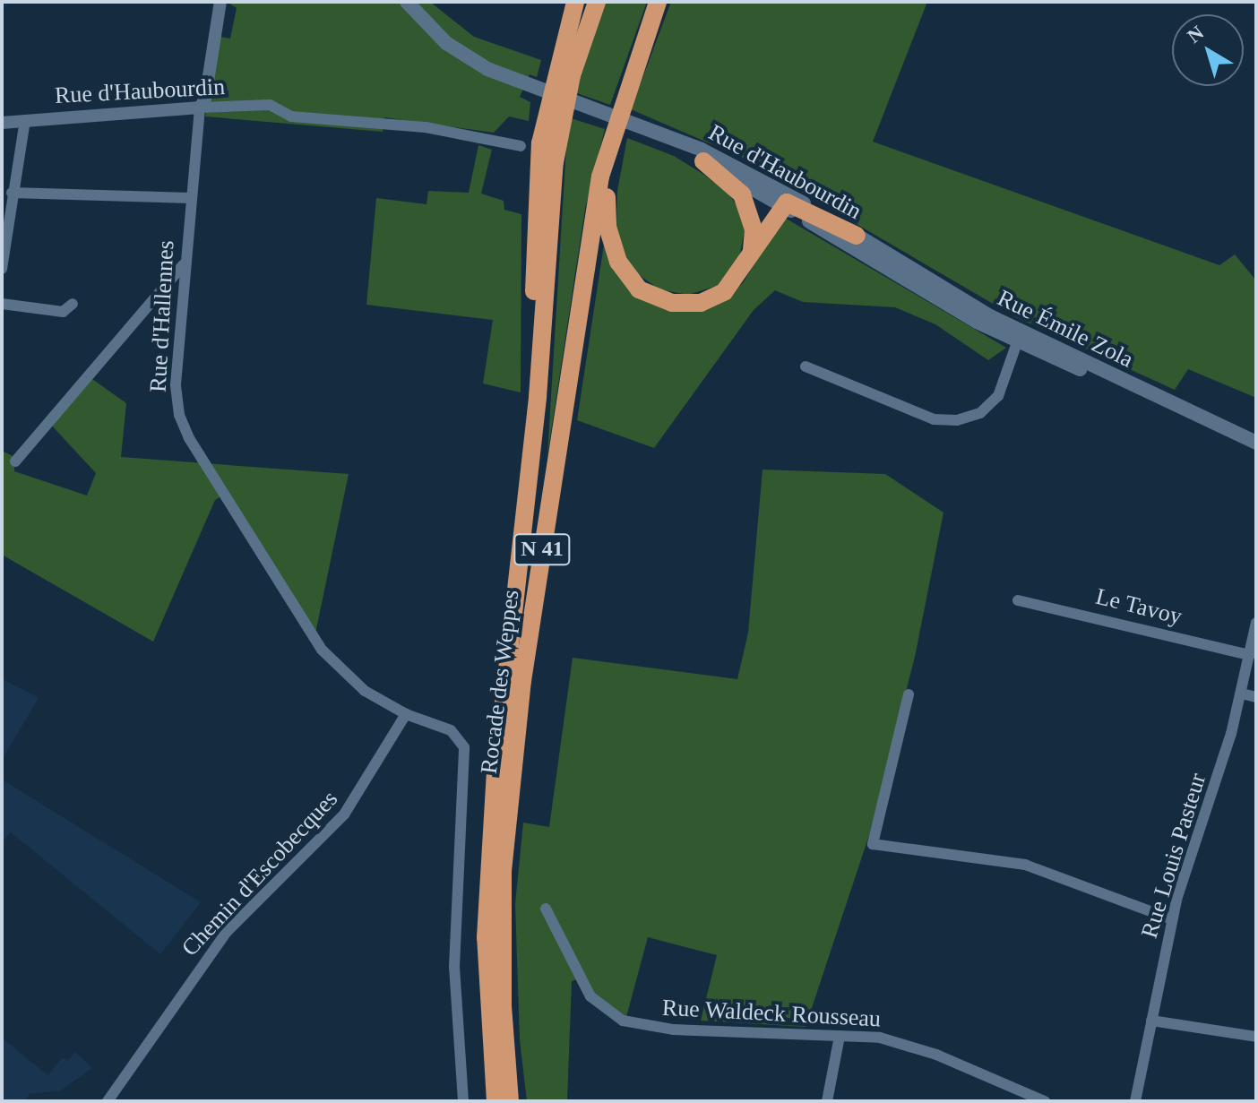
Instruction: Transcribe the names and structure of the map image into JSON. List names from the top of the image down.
{
  "streets": {
    "highway": ["N 41", "Rocade des Weppes"],
    "main road": ["Rue d'Haubourdin", "Rue Émile Zola"],
    "street": [
      "Rue d'Hallennes",
      "Le Tavoy",
      "Rue Louis Pasteur",
      "Chemin d'Escobecques",
      "Rue Waldeck Rousseau"
    ]
  },
  "crossings": [
    ["Rue d'Haubourdin", "Rue d'Hallennes"],
    ["Rue d'Haubourdin", "Rue Émile Zola"],
    ["Rue d'Hallennes", "Chemin d'Escobecques"],
    ["N 41", "Rocade des Weppes"],
    ["Le Tavoy", "Rue Louis Pasteur"]
  ],
  "north": "top left"
}
